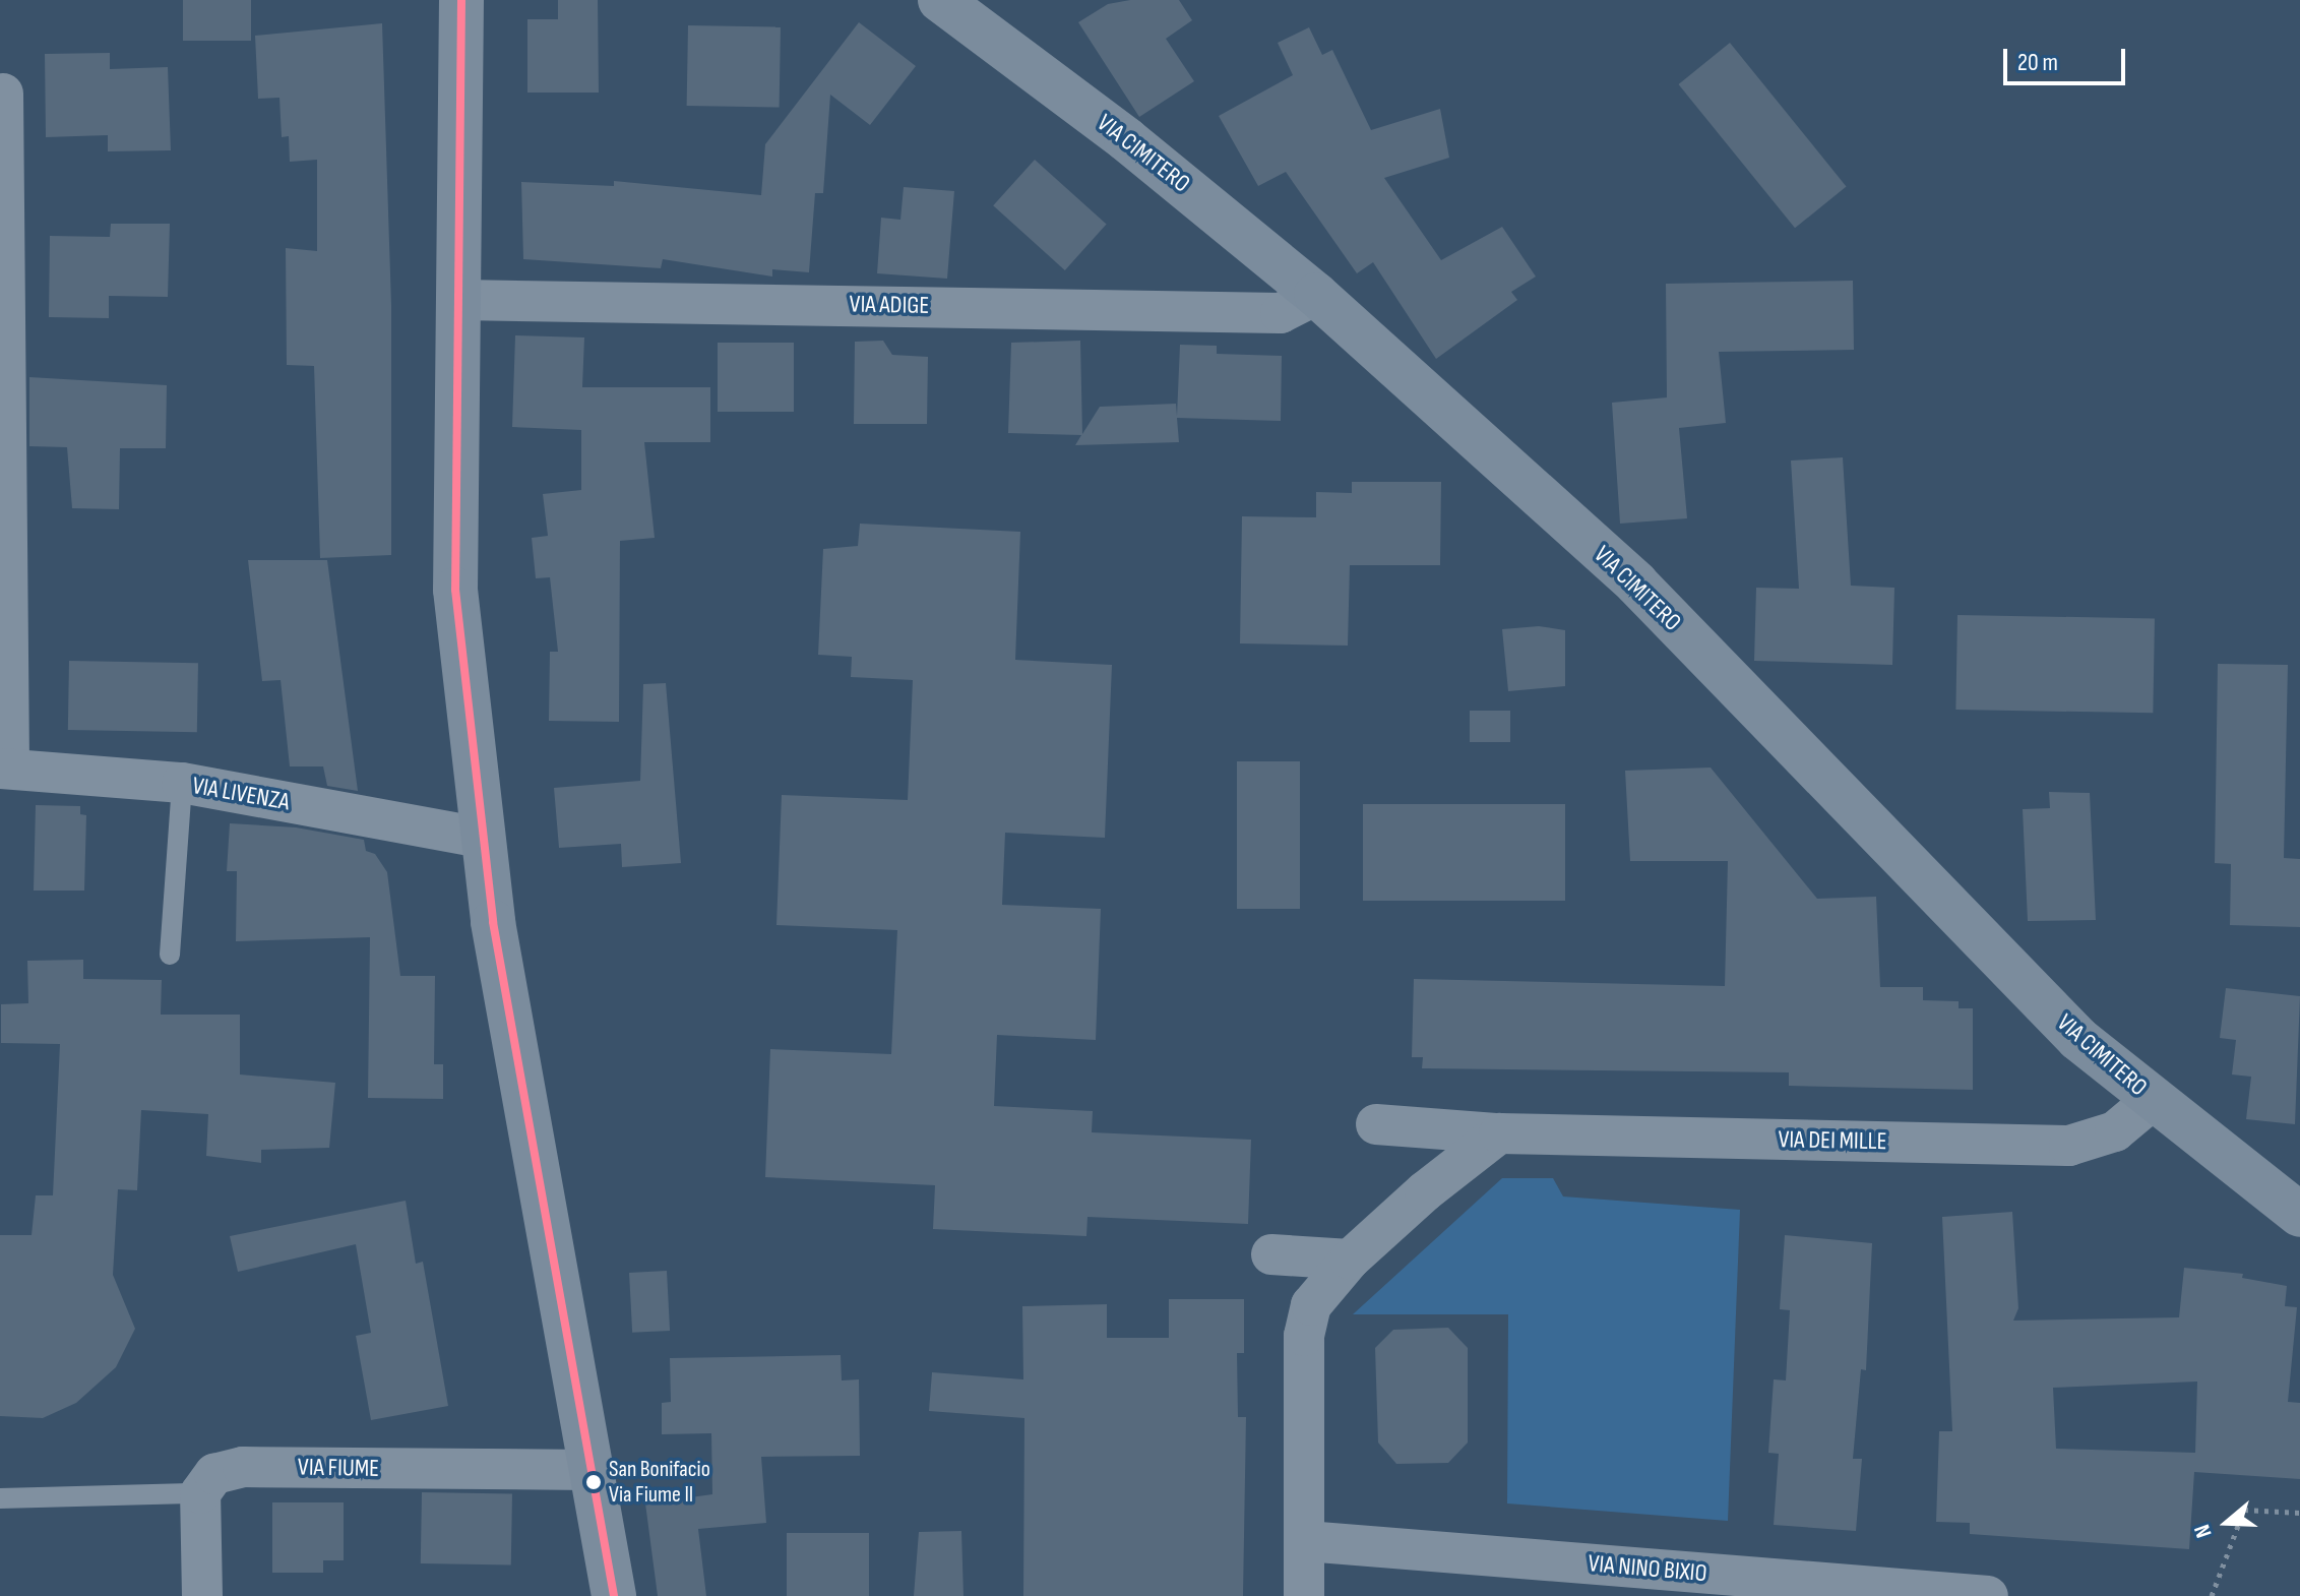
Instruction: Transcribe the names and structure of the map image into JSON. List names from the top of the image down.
{
  "streets": {
    "street": [
      "VIA CIMITERO",
      "VIA ADIGE",
      "VIA LIVENZA",
      "VIA DEI MILLE",
      "VIA FIUME",
      "VIA NINO BIXIO"
    ]
  },
  "crossings": [
    ["VIA CIMITERO", "VIA ADIGE"],
    ["VIA CIMITERO", "VIA DEI MILLE"]
  ],
  "places": ["San Bonifacio Via Fiume II"],
  "scale_bar": "20 m",
  "north": "left"
}
